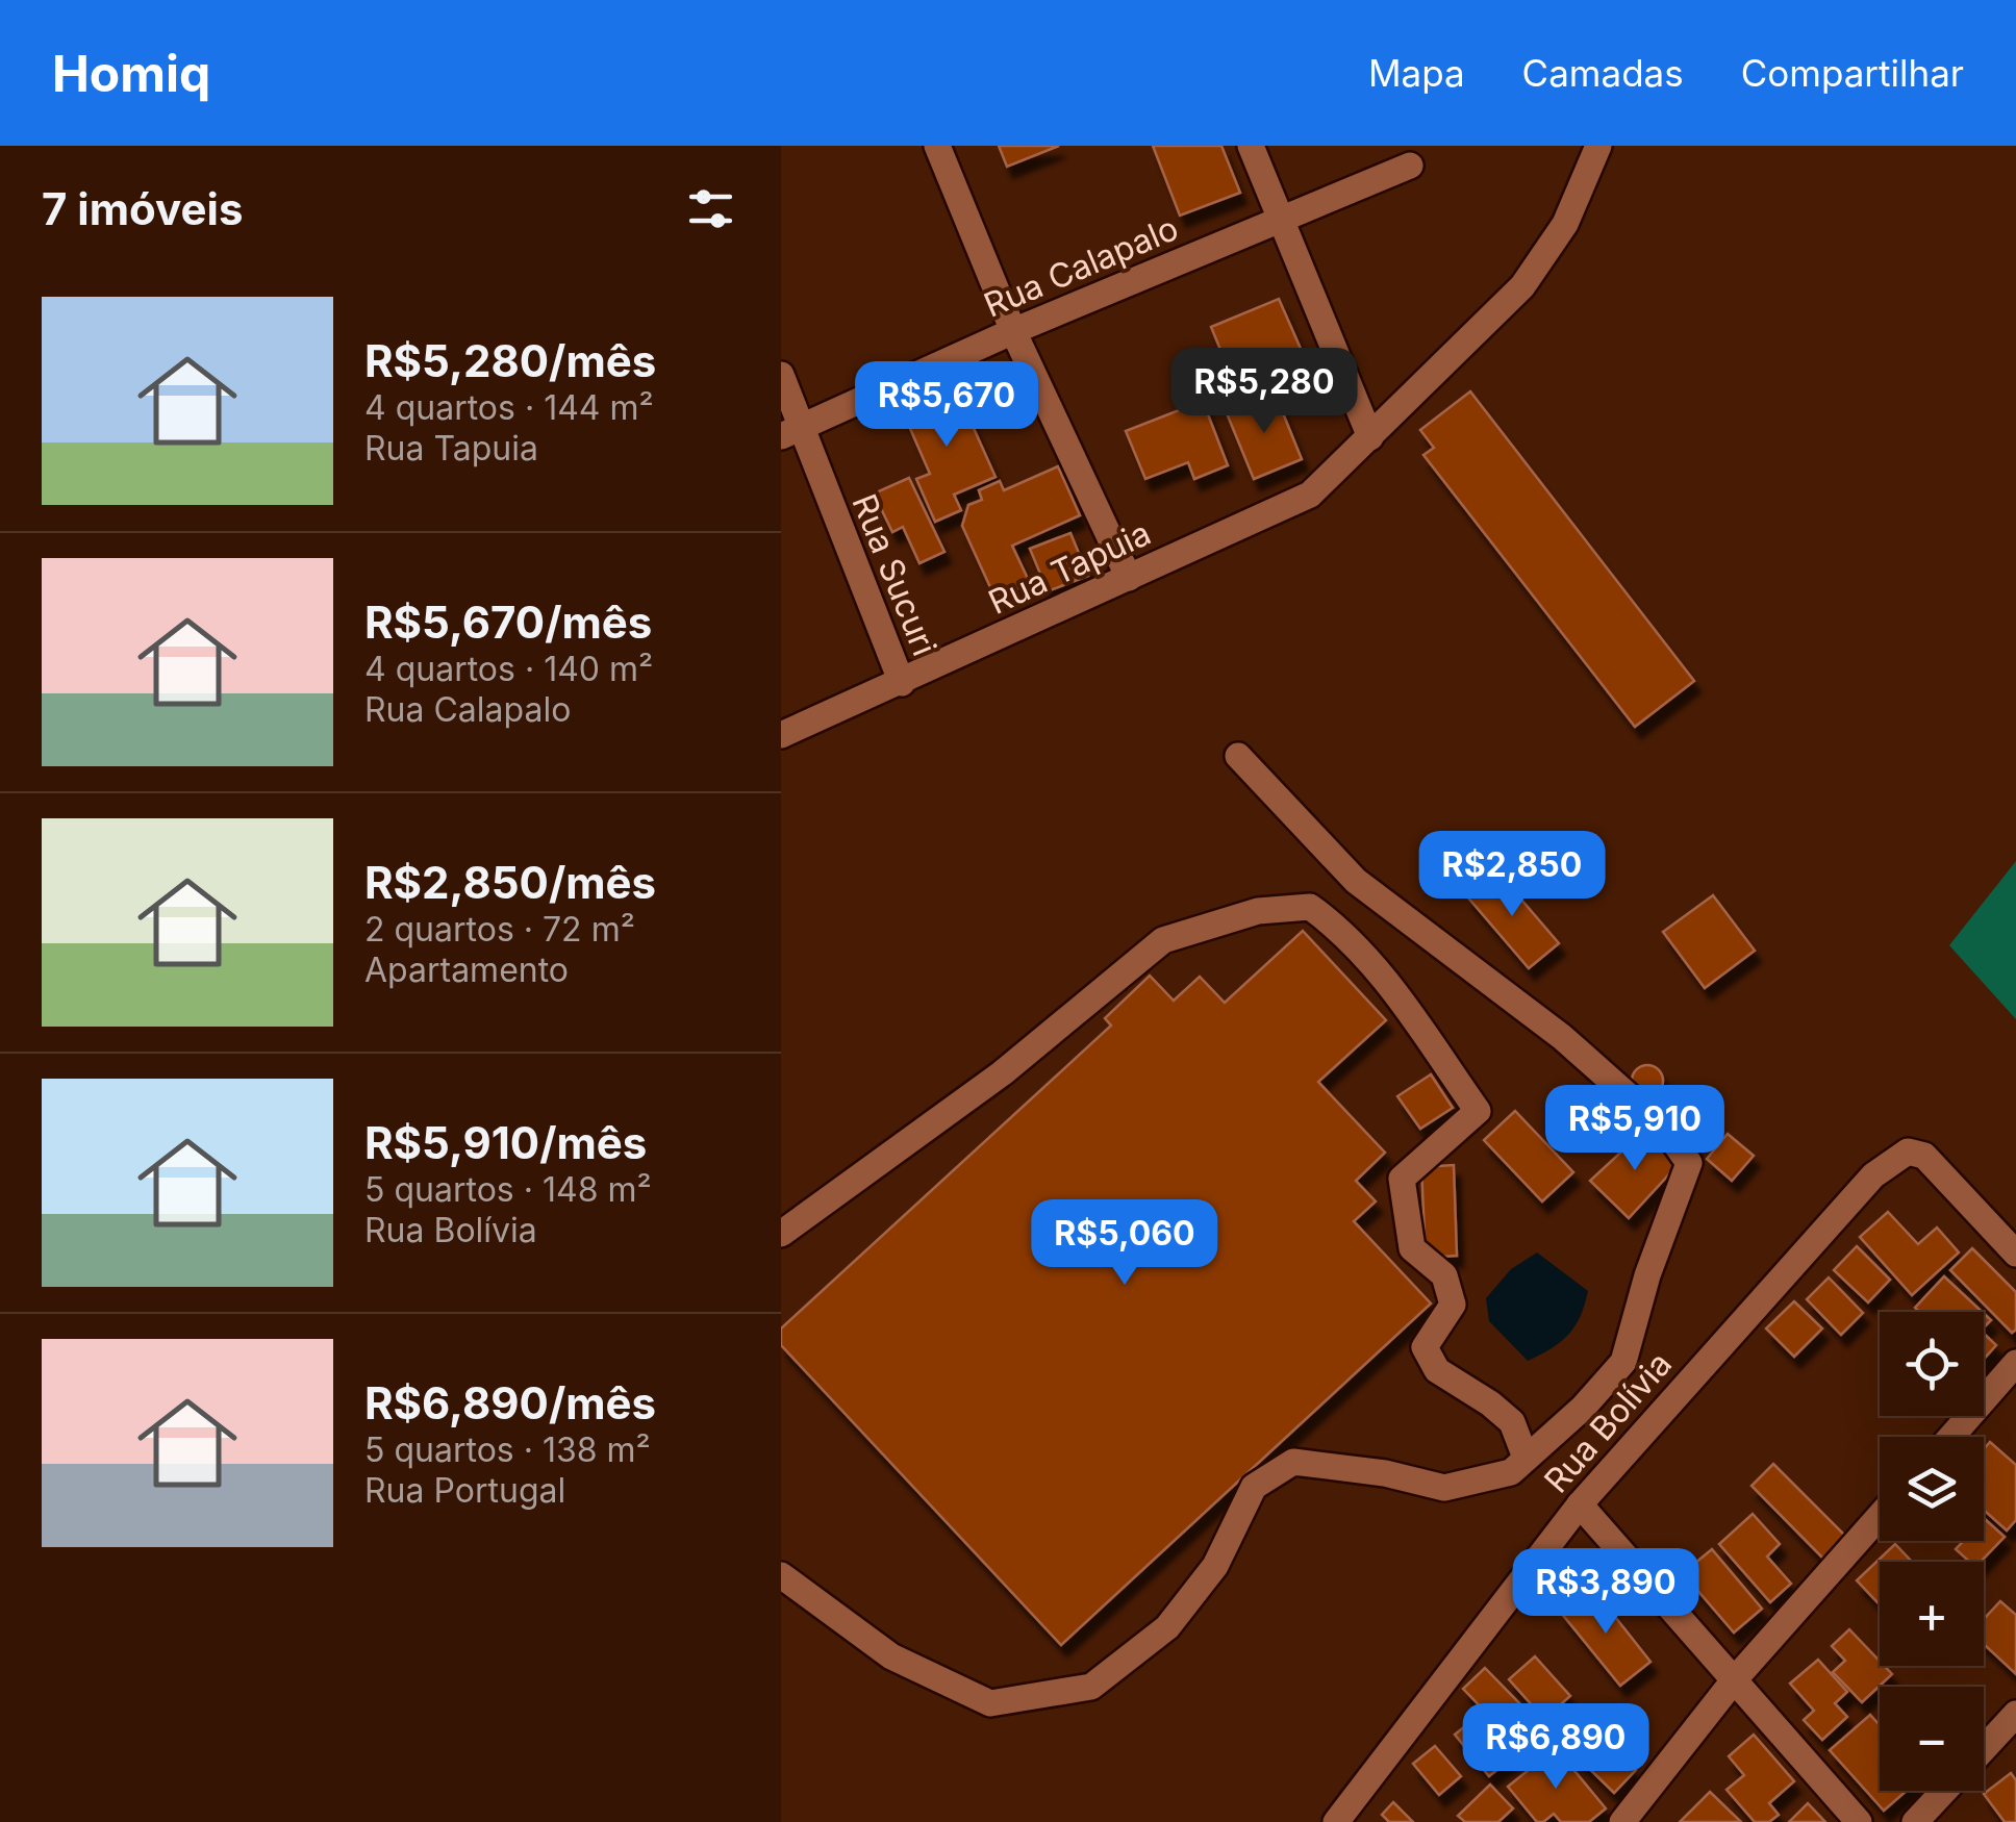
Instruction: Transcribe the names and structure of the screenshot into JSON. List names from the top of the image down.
{
  "streets": {
    "street": [
      "Rua Calapalo",
      "Rua Tapuia",
      "Rua Sucuri",
      "Rua Bolívia"
    ]
  },
  "crossings": [
    ["Rua Calapalo", "Rua Sucuri"],
    ["Rua Tapuia", "Rua Sucuri"]
  ],
  "page": {
    "header": "Homiq",
    "nav": ["Mapa", "Camadas", "Compartilhar"],
    "heading": "7 imóveis",
    "list": [
      {
        "name": "R$5,280/mês",
        "note": "4 quartos · 144 m² · Rua Tapuia"
      },
      {
        "name": "R$5,670/mês",
        "note": "4 quartos · 140 m² · Rua Calapalo"
      },
      {
        "name": "R$2,850/mês",
        "note": "2 quartos · 72 m² · Apartamento"
      },
      {
        "name": "R$5,910/mês",
        "note": "5 quartos · 148 m² · Rua Bolívia"
      },
      {
        "name": "R$6,890/mês",
        "note": "5 quartos · 138 m² · Rua Portugal"
      }
    ],
    "price": [
      "R$5,280",
      "R$5,670",
      "R$2,850",
      "R$5,910",
      "R$5,060",
      "R$3,890",
      "R$6,890"
    ],
    "map_buttons": ["+", "−"]
  }
}
